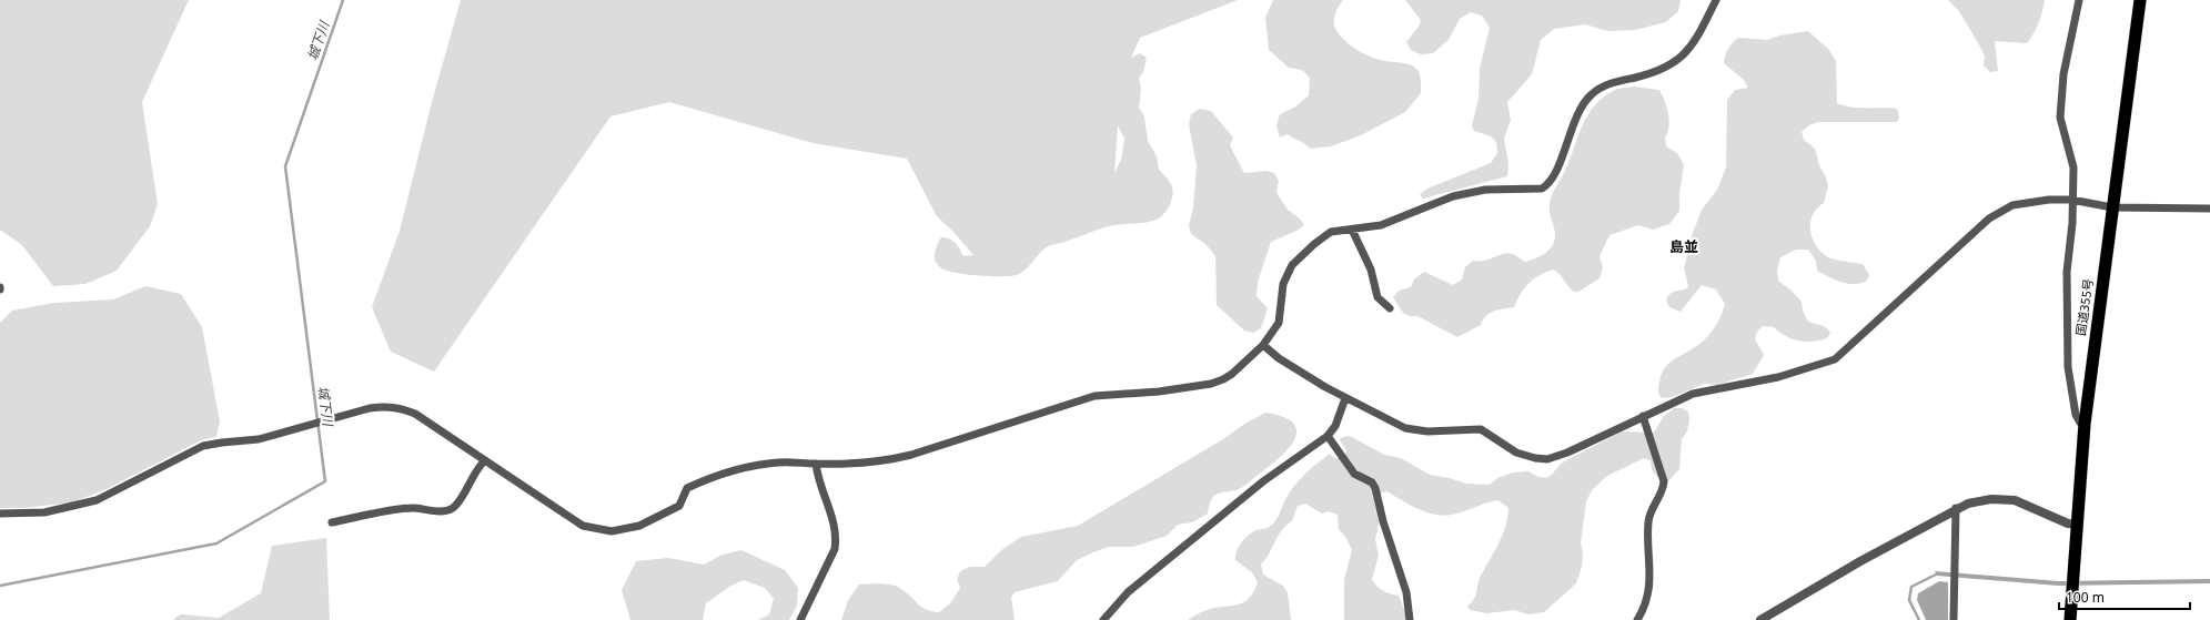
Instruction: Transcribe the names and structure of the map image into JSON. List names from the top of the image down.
{
  "streets": {
    "highway": ["国道355号"]
  },
  "districts": ["島並"],
  "water": ["城下川"],
  "scale_bar": "100 m"
}
